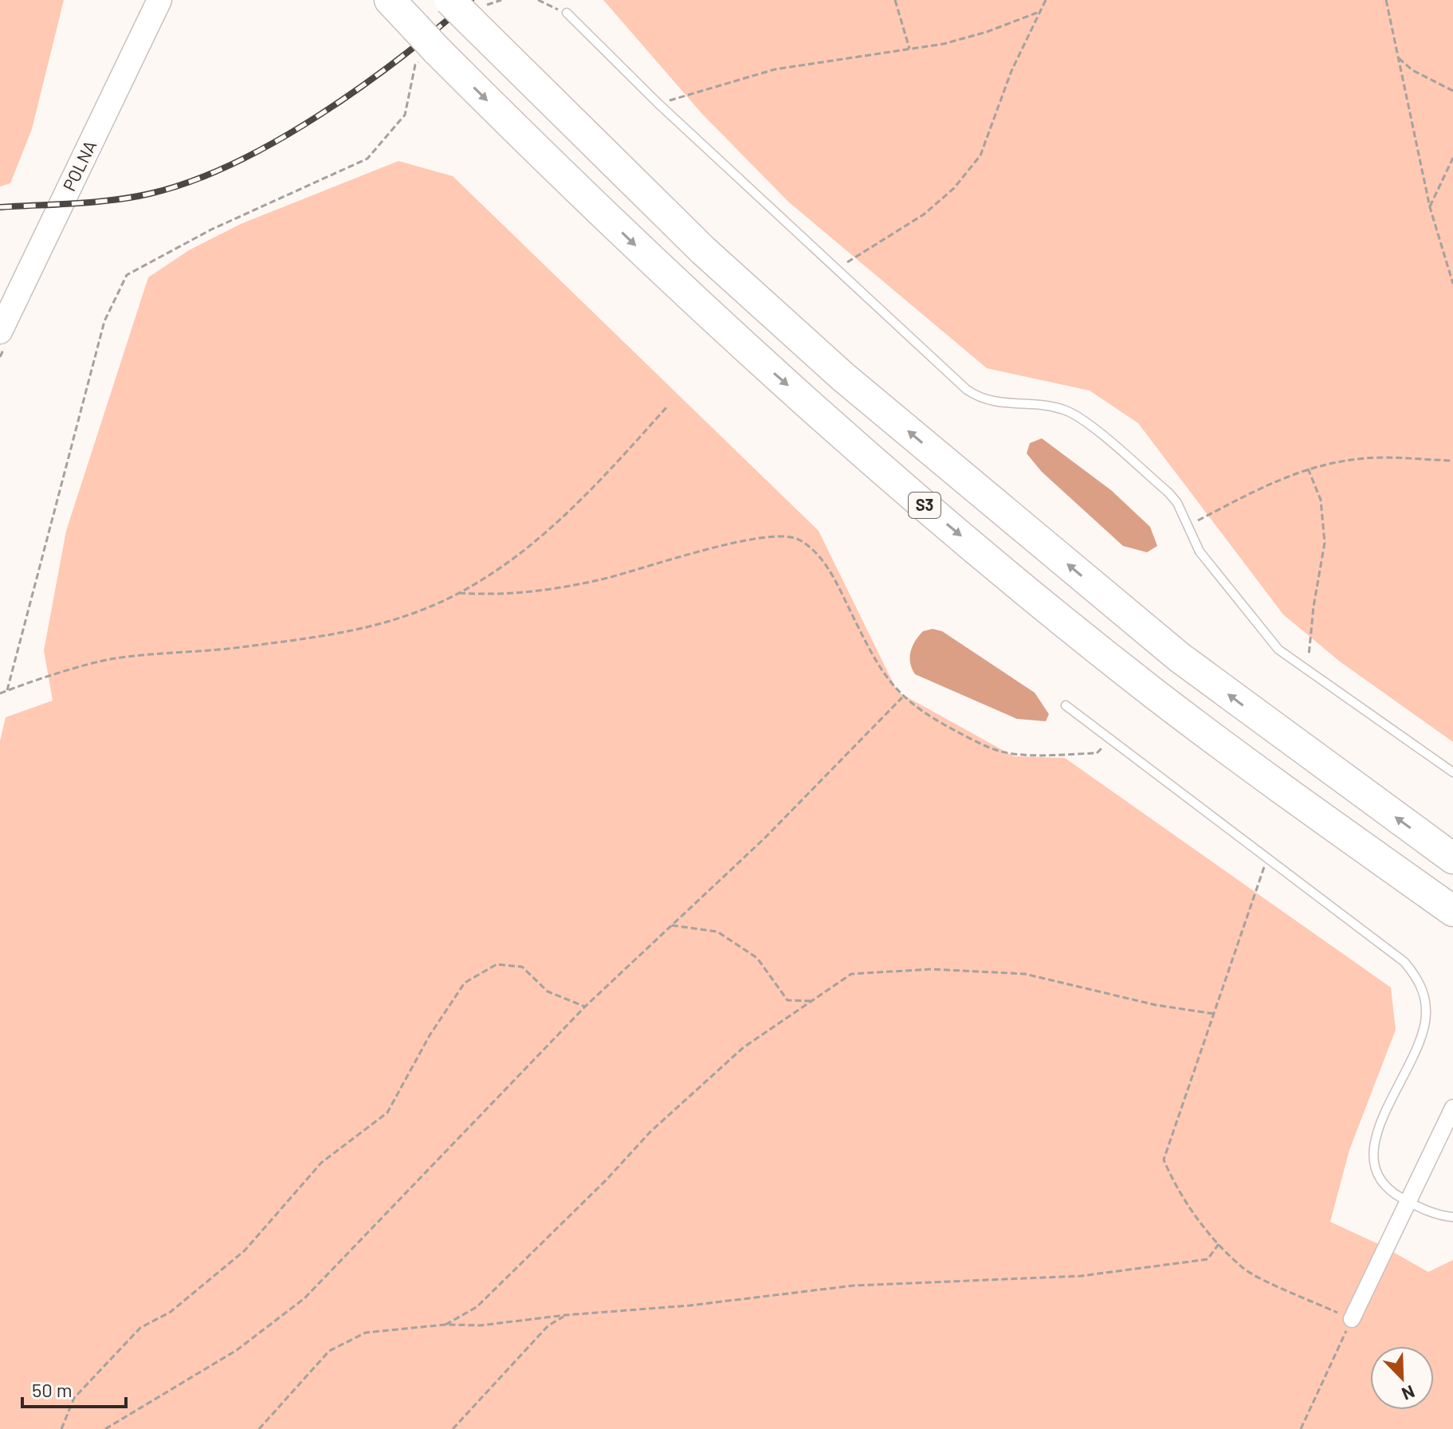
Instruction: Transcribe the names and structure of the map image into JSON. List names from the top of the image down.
{
  "streets": {
    "highway": ["S3"],
    "street": ["POLNA"]
  },
  "scale_bar": "50 m",
  "north": "bottom right"
}
